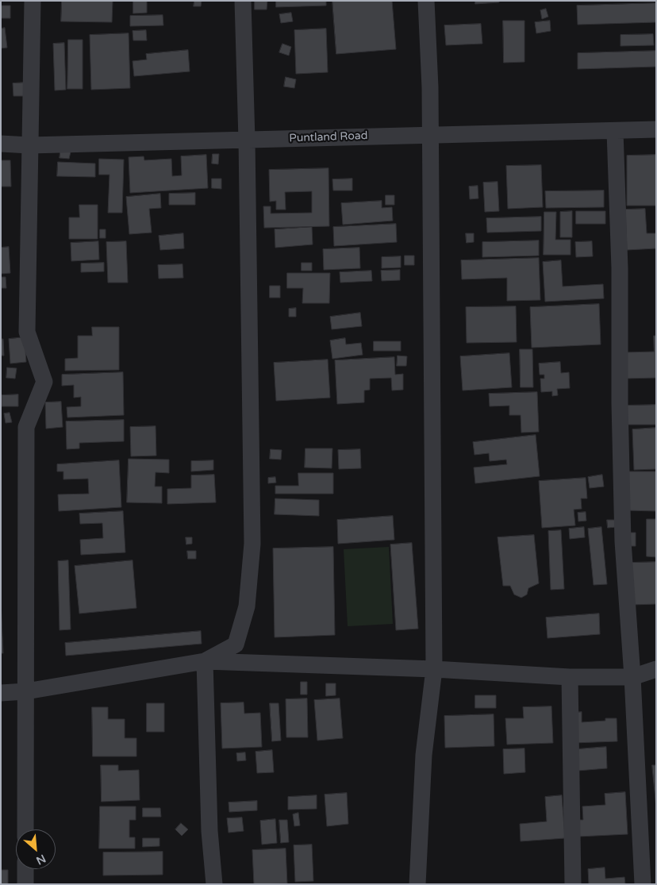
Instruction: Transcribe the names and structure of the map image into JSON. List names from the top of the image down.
{
  "streets": {
    "street": ["Puntland Road"]
  },
  "north": "bottom right"
}
